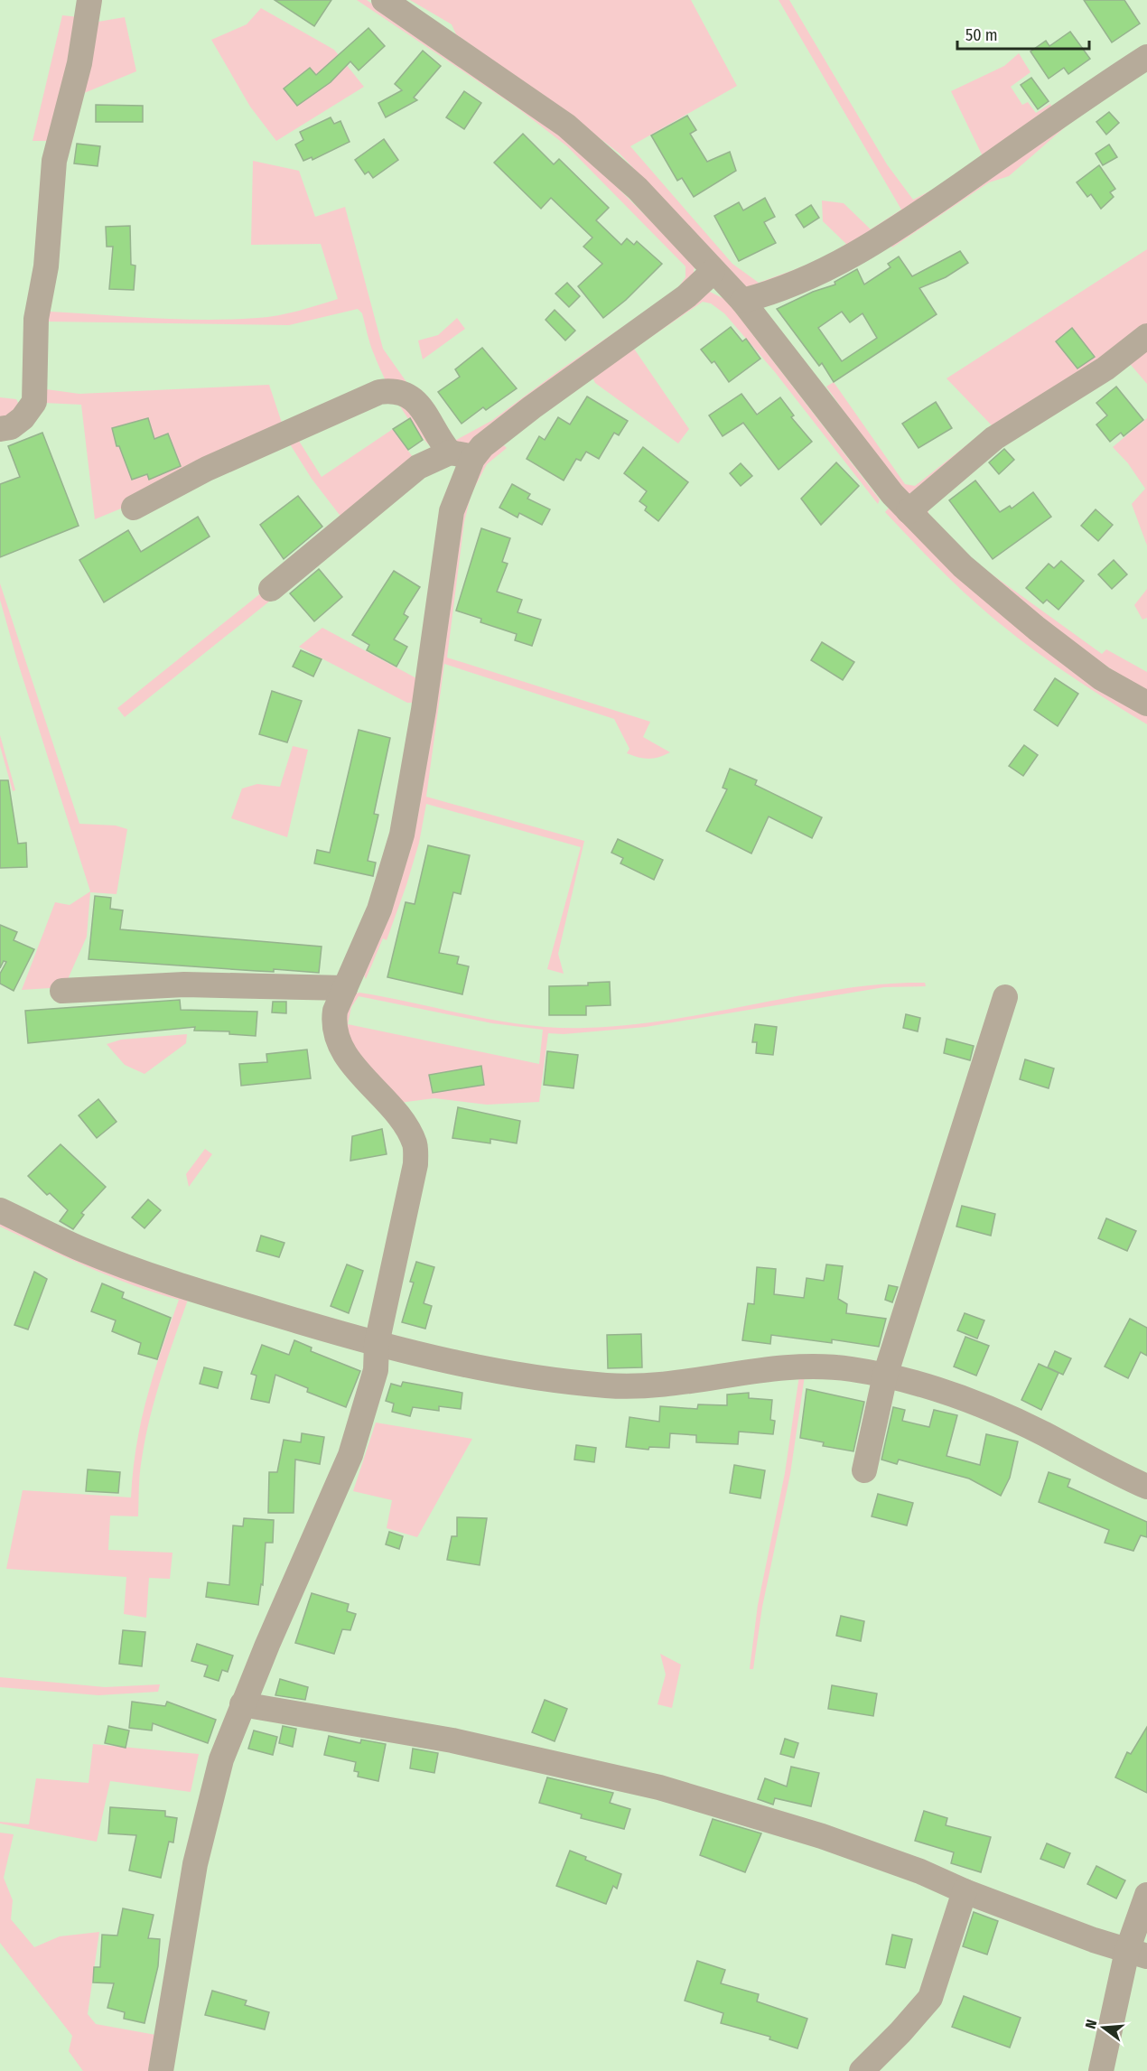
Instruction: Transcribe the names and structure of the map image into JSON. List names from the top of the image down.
{
  "scale_bar": "50 m",
  "north": "left"
}
